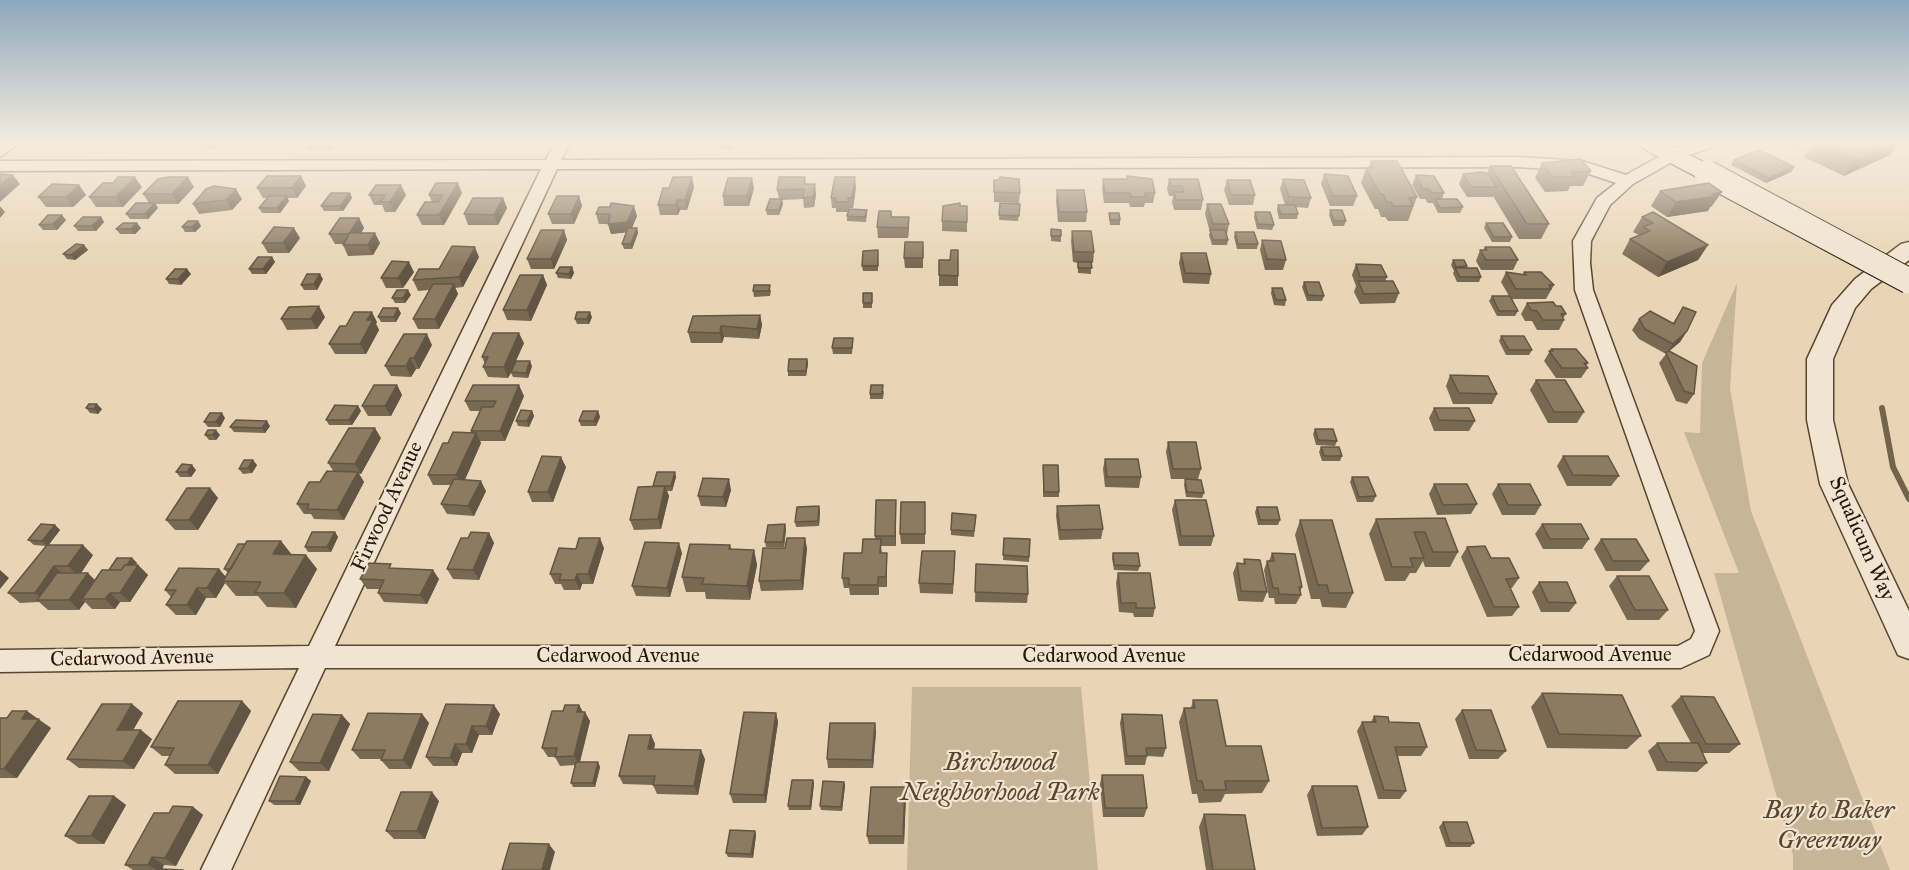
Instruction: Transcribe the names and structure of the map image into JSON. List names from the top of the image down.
{
  "streets": {
    "street": ["Firwood Avenue", "Squalicum Way", "Cedarwood Avenue"]
  },
  "crossings": [
    ["Firwood Avenue", "Cedarwood Avenue"]
  ],
  "parks": ["Birchwood Neighborhood Park", "Bay to Baker Greenway"]
}
